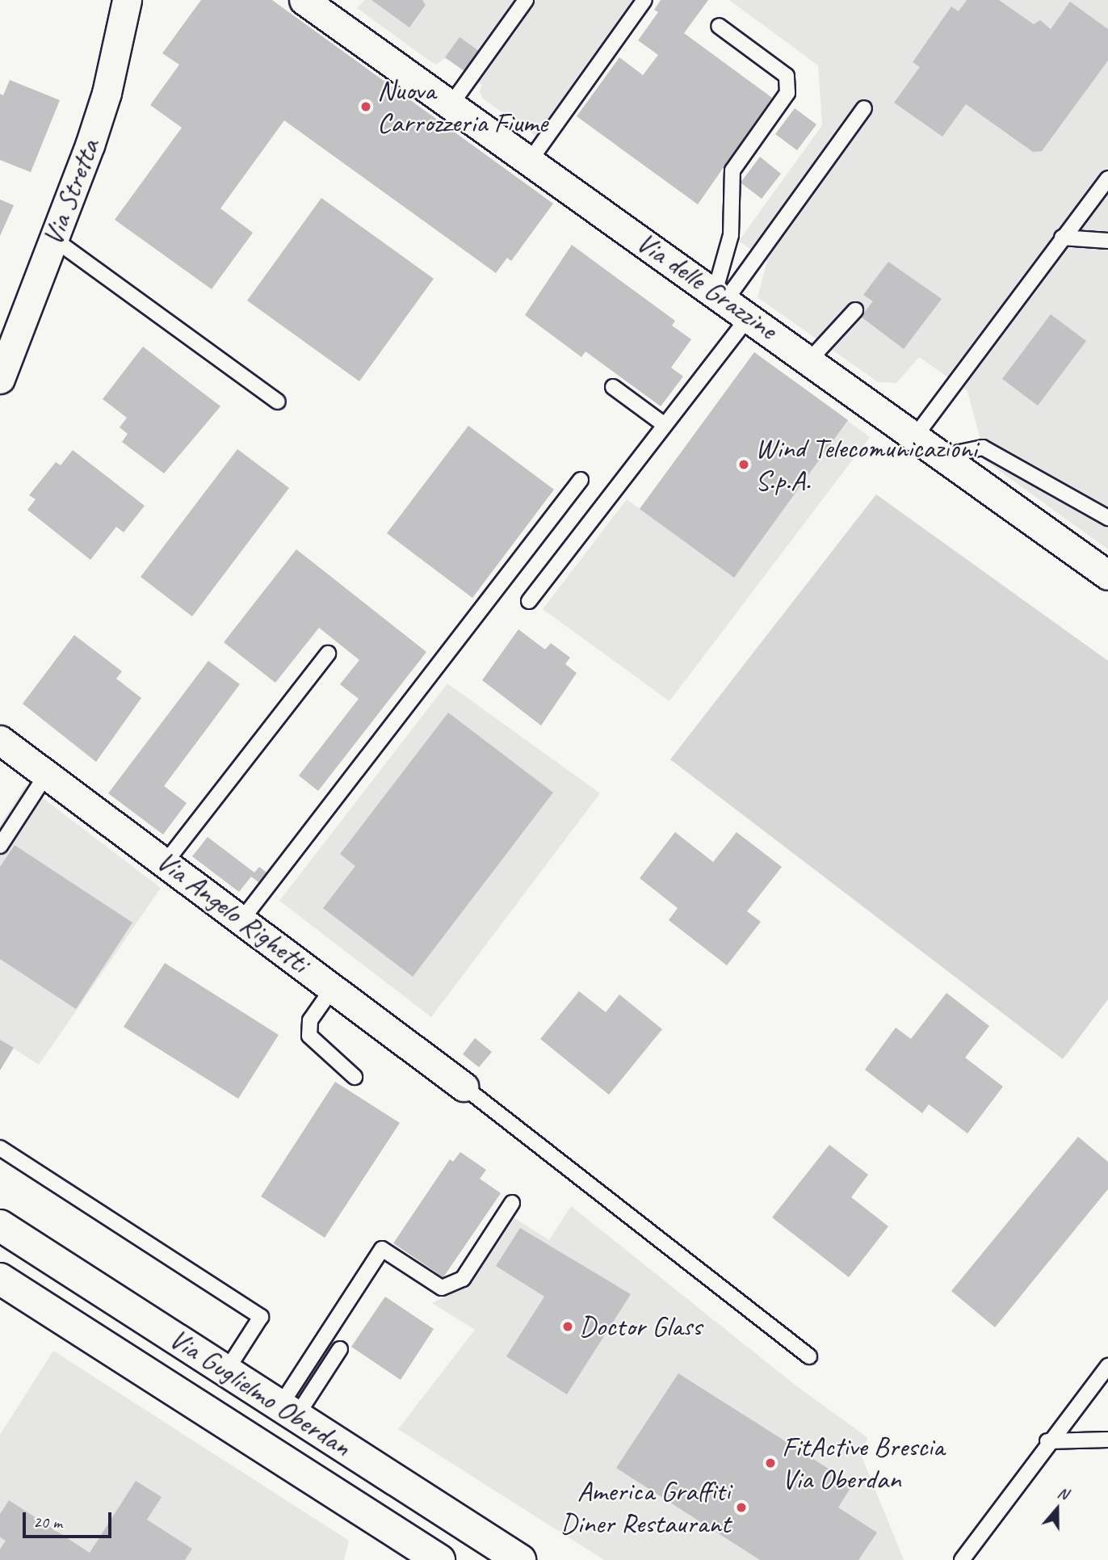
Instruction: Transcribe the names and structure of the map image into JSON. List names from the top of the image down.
{
  "streets": {
    "main road": ["Via Guglielmo Oberdan"],
    "street": ["Via Stretta", "Via delle Grazzine", "Via Angelo Righetti"]
  },
  "places": [
    "Nuova Carrozzeria Fiume",
    "Wind Telecomunicazioni S.p.A.",
    "Doctor Glass",
    "FitActive Brescia Via Oberdan",
    "America Graffiti Diner Restaurant"
  ],
  "scale_bar": "20 m",
  "north": "top"
}
